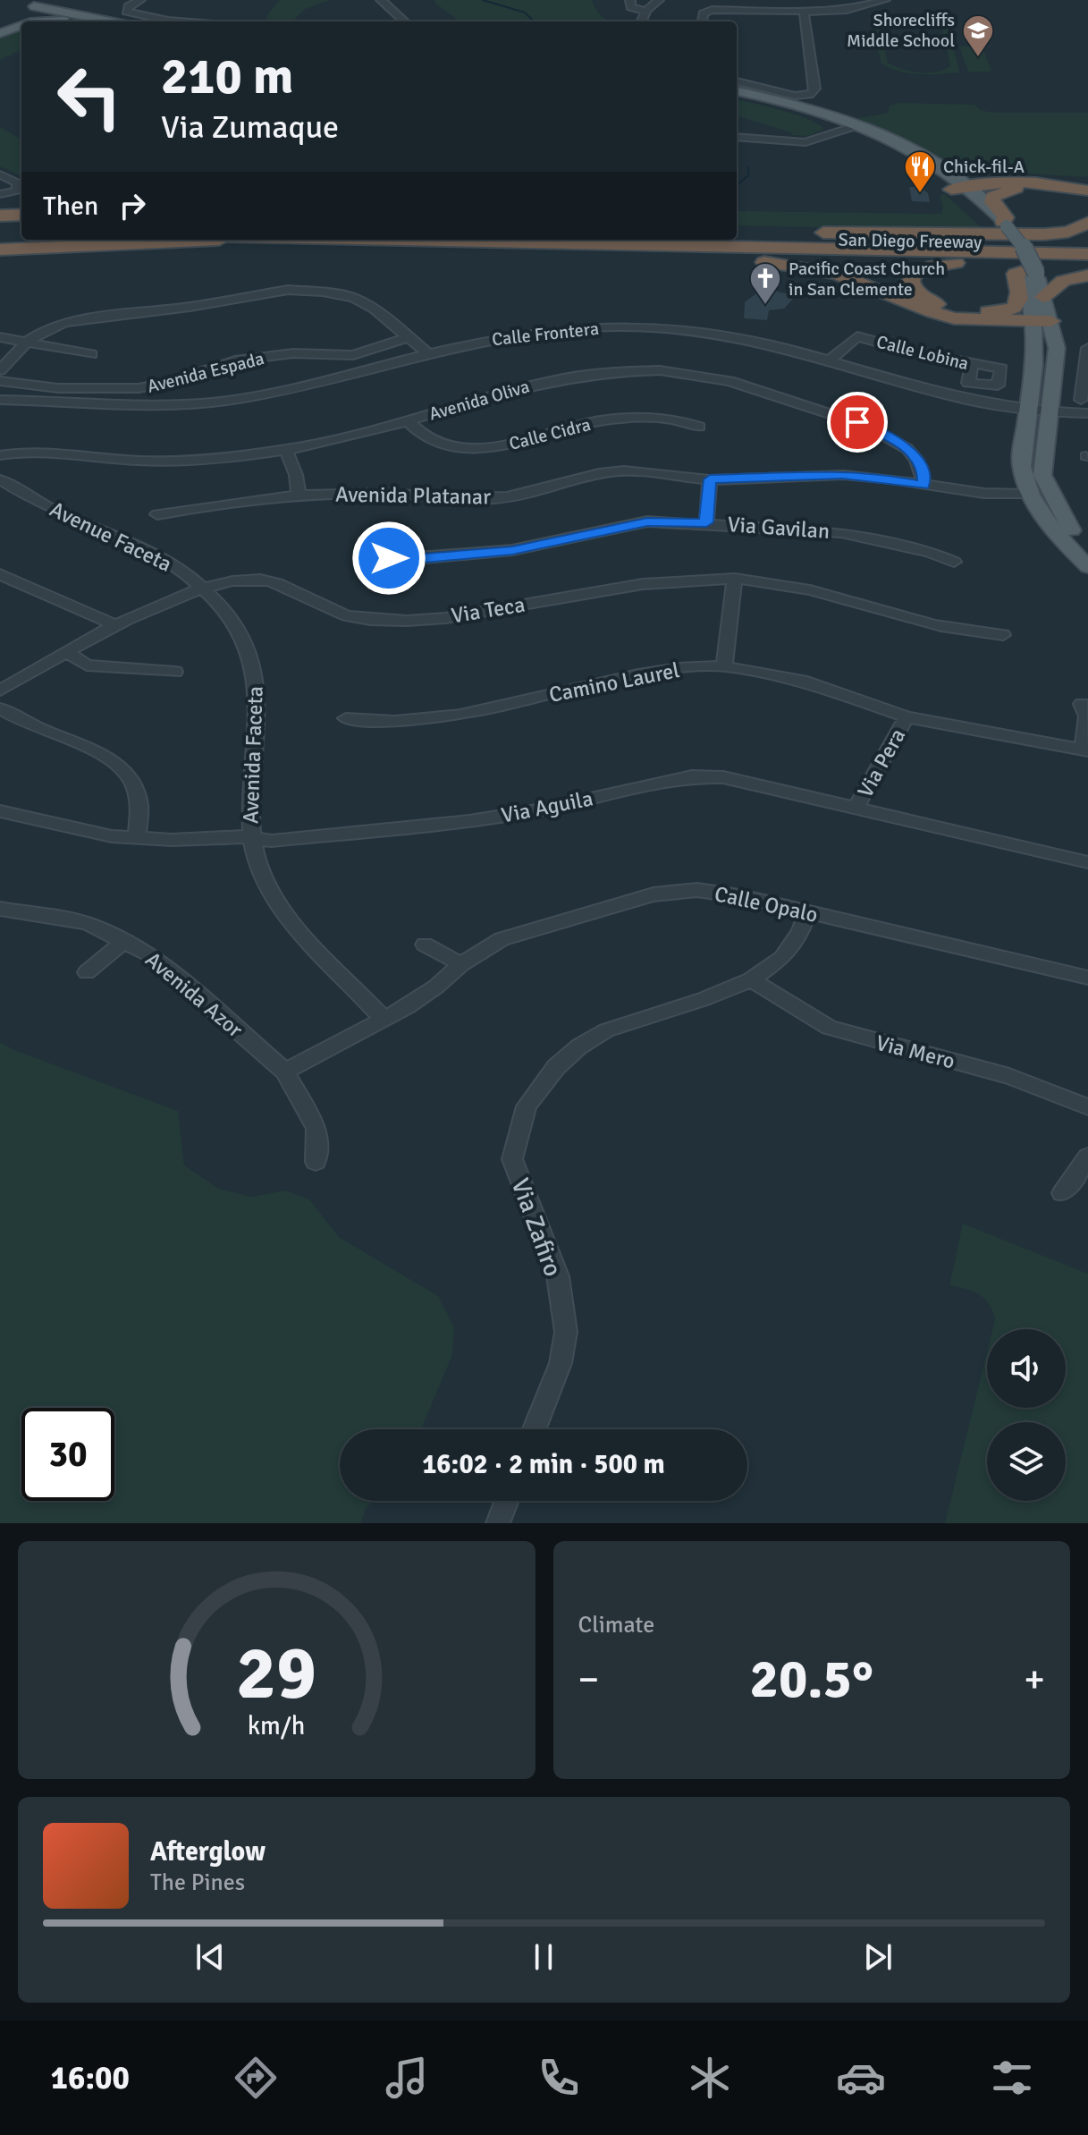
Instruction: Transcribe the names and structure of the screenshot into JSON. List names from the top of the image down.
{
  "streets": {
    "highway": ["San Diego Freeway"],
    "street": [
      "Calle Frontera",
      "Calle Lobina",
      "Avenida Espada",
      "Avenida Oliva",
      "Calle Cidra",
      "Avenida Platanar",
      "Via Gavilan",
      "Avenue Faceta",
      "Via Teca",
      "Camino Laurel",
      "Avenida Faceta",
      "Via Pera",
      "Via Aguila",
      "Calle Opalo",
      "Avenida Azor",
      "Via Mero",
      "Via Zafiro"
    ]
  },
  "crossings": [
    ["Calle Frontera", "Calle Lobina"],
    ["Avenida Oliva", "Calle Cidra"],
    ["Avenida Oliva", "Avenida Platanar"],
    ["Avenue Faceta", "Via Teca"],
    ["Avenue Faceta", "Avenida Faceta"],
    ["Via Teca", "Avenida Faceta"],
    ["Camino Laurel", "Via Pera"],
    ["Avenida Faceta", "Via Aguila"],
    ["Avenida Faceta", "Calle Opalo"],
    ["Via Pera", "Via Aguila"],
    ["Calle Opalo", "Avenida Azor"],
    ["Calle Opalo", "Via Zafiro"],
    ["Via Mero", "Via Zafiro"]
  ],
  "places": {
    "school or university": ["Shorecliffs Middle School"],
    "restaurant": ["Chick-fil-A"],
    "church": ["Pacific Coast Church in San Clemente"]
  },
  "page": {
    "turn": ["210 m", "Via Zumaque"],
    "then": "Then",
    "limit": "30",
    "trip": "16:02 · 2 min · 500 m",
    "tile": "Climate",
    "heat": ["−", "20.5°", "+"],
    "song": ["Afterglow", "The Pines"],
    "tabs": "16:00",
    "gauge": ["29", "km/h"]
  }
}
